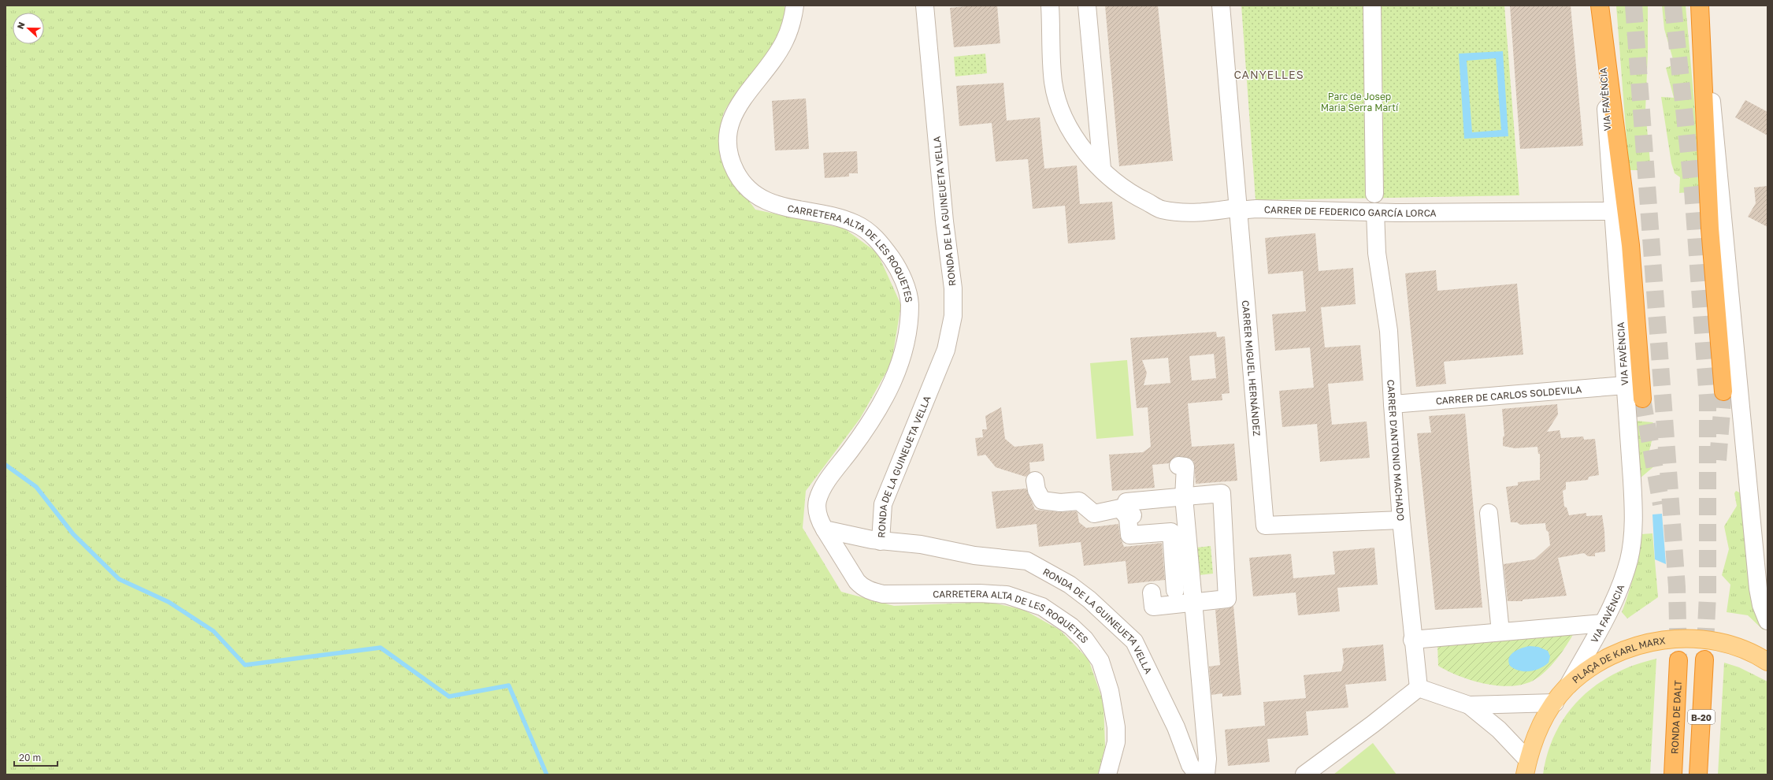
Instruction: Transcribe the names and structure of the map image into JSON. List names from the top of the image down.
{
  "streets": {
    "highway": ["RONDA DE DALT", "B-20"],
    "main road": ["PLAÇA DE KARL MARX"],
    "street": [
      "VIA FAVÈNCIA",
      "CARRER DE FEDERICO GARCÍA LORCA",
      "RONDA DE LA GUINEUETA VELLA",
      "CARRETERA ALTA DE LES ROQUETES",
      "CARRER MIGUEL HERNÁNDEZ",
      "CARRER DE CARLOS SOLDEVILA",
      "CARRER D'ANTONIO MACHADO"
    ]
  },
  "crossings": [
    ["VIA FAVÈNCIA", "CARRER DE FEDERICO GARCÍA LORCA"],
    ["VIA FAVÈNCIA", "CARRER DE CARLOS SOLDEVILA"],
    ["VIA FAVÈNCIA", "PLAÇA DE KARL MARX"],
    ["CARRER DE FEDERICO GARCÍA LORCA", "CARRER MIGUEL HERNÁNDEZ"],
    ["CARRER DE FEDERICO GARCÍA LORCA", "CARRER D'ANTONIO MACHADO"],
    ["CARRER MIGUEL HERNÁNDEZ", "CARRER D'ANTONIO MACHADO"],
    ["CARRER DE CARLOS SOLDEVILA", "CARRER D'ANTONIO MACHADO"]
  ],
  "districts": ["CANYELLES"],
  "parks": ["Parc de Josep Maria Serra Martí"],
  "scale_bar": "20 m",
  "north": "left"
}
